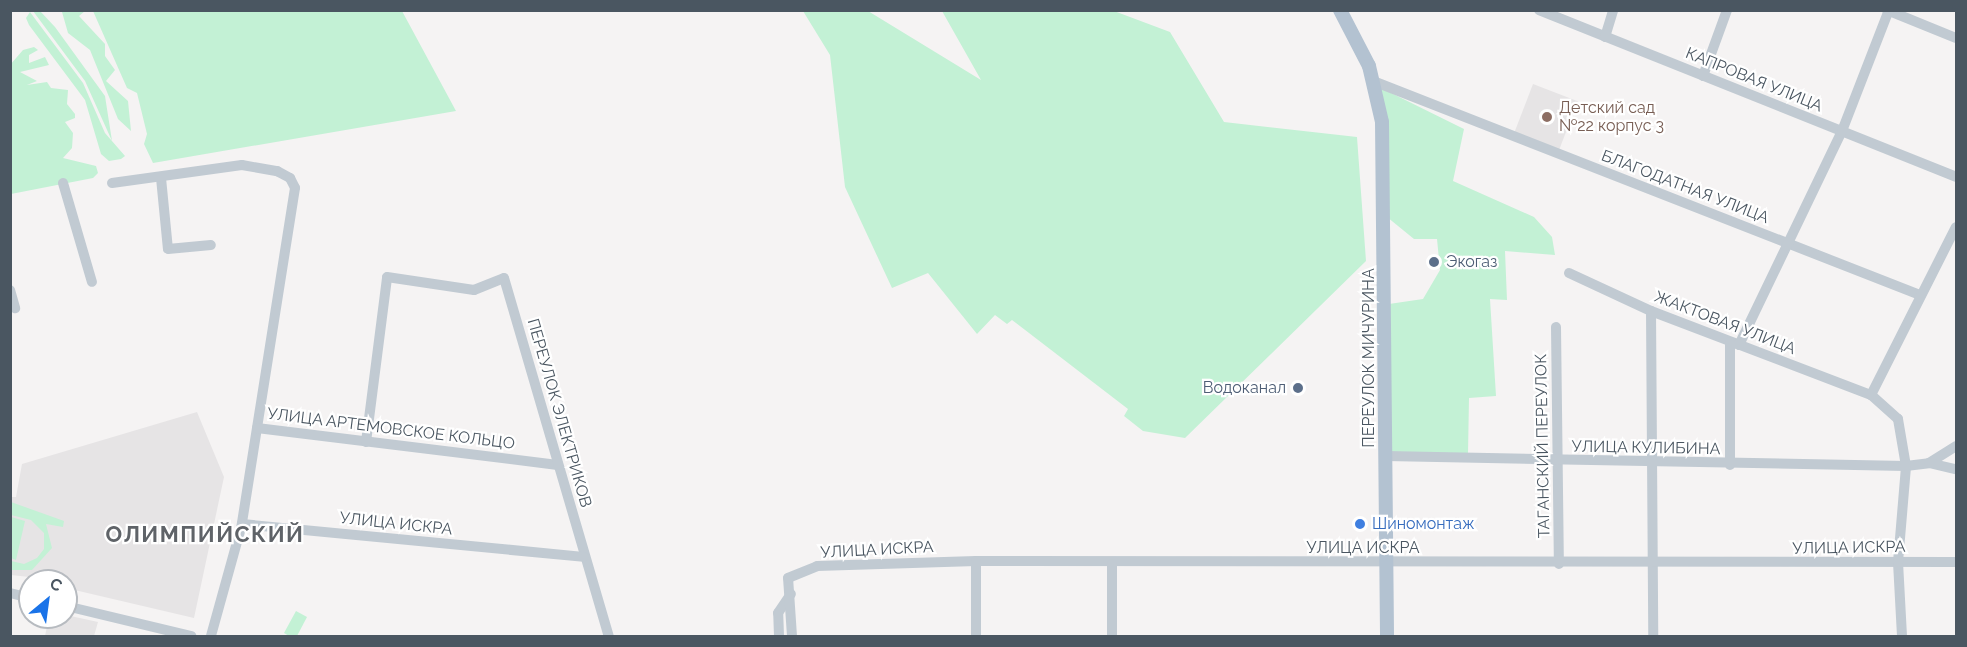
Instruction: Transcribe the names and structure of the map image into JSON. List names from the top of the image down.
{
  "streets": {
    "main road": ["ПЕРЕУЛОК МИЧУРИНА"],
    "street": [
      "КАПРОВАЯ УЛИЦА",
      "БЛАГОДАТНАЯ УЛИЦА",
      "ЖАКТОВАЯ УЛИЦА",
      "ПЕРЕУЛОК ЭЛЕКТРИКОВ",
      "УЛИЦА АРТЕМОВСКОЕ КОЛЬЦО",
      "ТАГАНСКИЙ ПЕРЕУЛОК",
      "УЛИЦА КУЛИБИНА",
      "УЛИЦА ИСКРА"
    ]
  },
  "crossings": [
    ["БЛАГОДАТНАЯ УЛИЦА", "ПЕРЕУЛОК МИЧУРИНА"],
    ["ПЕРЕУЛОК МИЧУРИНА", "УЛИЦА КУЛИБИНА"],
    ["ПЕРЕУЛОК МИЧУРИНА", "УЛИЦА ИСКРА"],
    ["ПЕРЕУЛОК ЭЛЕКТРИКОВ", "УЛИЦА АРТЕМОВСКОЕ КОЛЬЦО"],
    ["ПЕРЕУЛОК ЭЛЕКТРИКОВ", "УЛИЦА ИСКРА"],
    ["ТАГАНСКИЙ ПЕРЕУЛОК", "УЛИЦА КУЛИБИНА"],
    ["ТАГАНСКИЙ ПЕРЕУЛОК", "УЛИЦА ИСКРА"]
  ],
  "districts": ["ОЛИМПИЙСКИЙ"],
  "places": [
    "Детский сад №22 корпус 3",
    "Экогаз",
    "Водоканал",
    "Шиномонтаж"
  ],
  "north": "top right"
}
